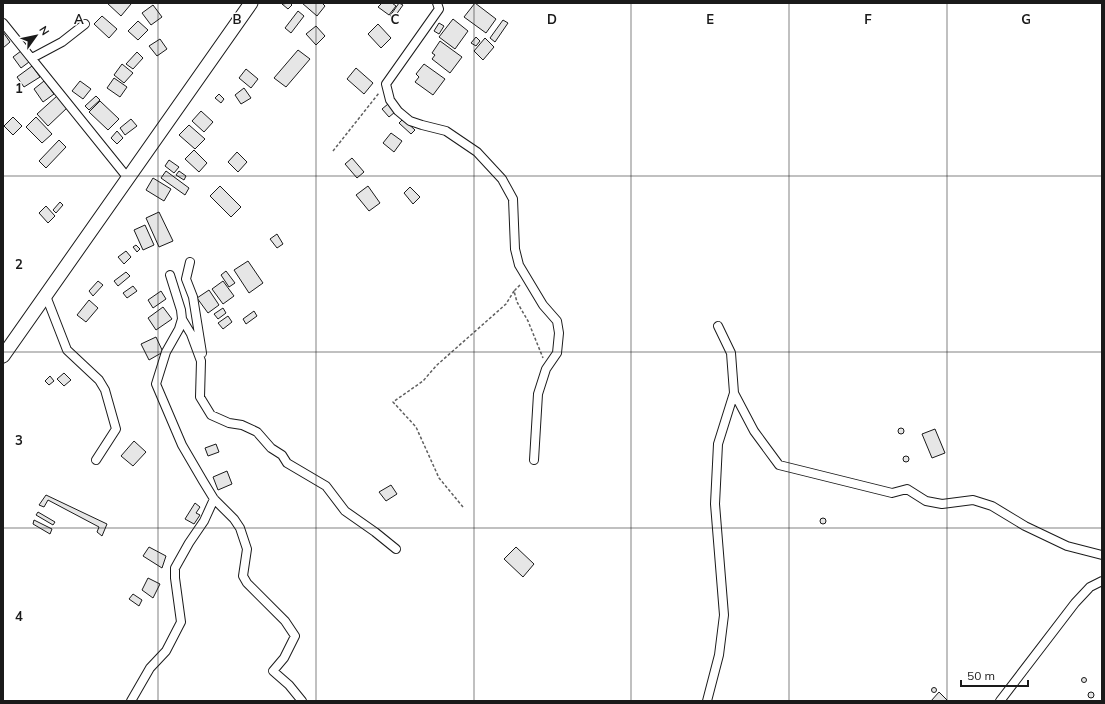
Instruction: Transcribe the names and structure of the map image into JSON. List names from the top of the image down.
{
  "scale_bar": "50 m",
  "north": "top right",
  "grid": {
    "columns": [
      "A",
      "B",
      "C",
      "D",
      "E",
      "F",
      "G"
    ],
    "rows": [
      "1",
      "2",
      "3",
      "4"
    ]
  }
}
